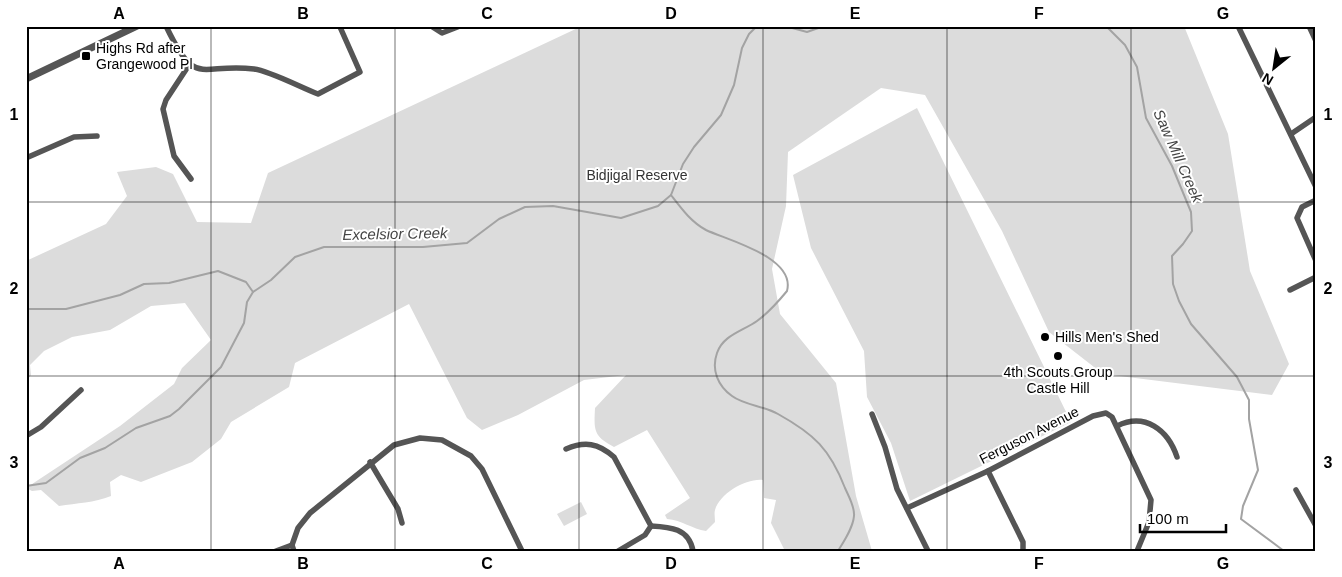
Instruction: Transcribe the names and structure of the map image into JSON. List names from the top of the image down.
{
  "streets": {
    "street": ["Ferguson Avenue"]
  },
  "water": ["Saw Mill Creek", "Excelsior Creek"],
  "parks": ["Bidjigal Reserve"],
  "places": {
    "transit": ["Highs Rd after Grangewood Pl"],
    "other": ["Hills Men's Shed", "4th Scouts Group Castle Hill"]
  },
  "scale_bar": "100 m",
  "north": "bottom left",
  "grid": {
    "columns": [
      "A",
      "B",
      "C",
      "D",
      "E",
      "F",
      "G"
    ],
    "rows": ["1", "2", "3"]
  }
}
